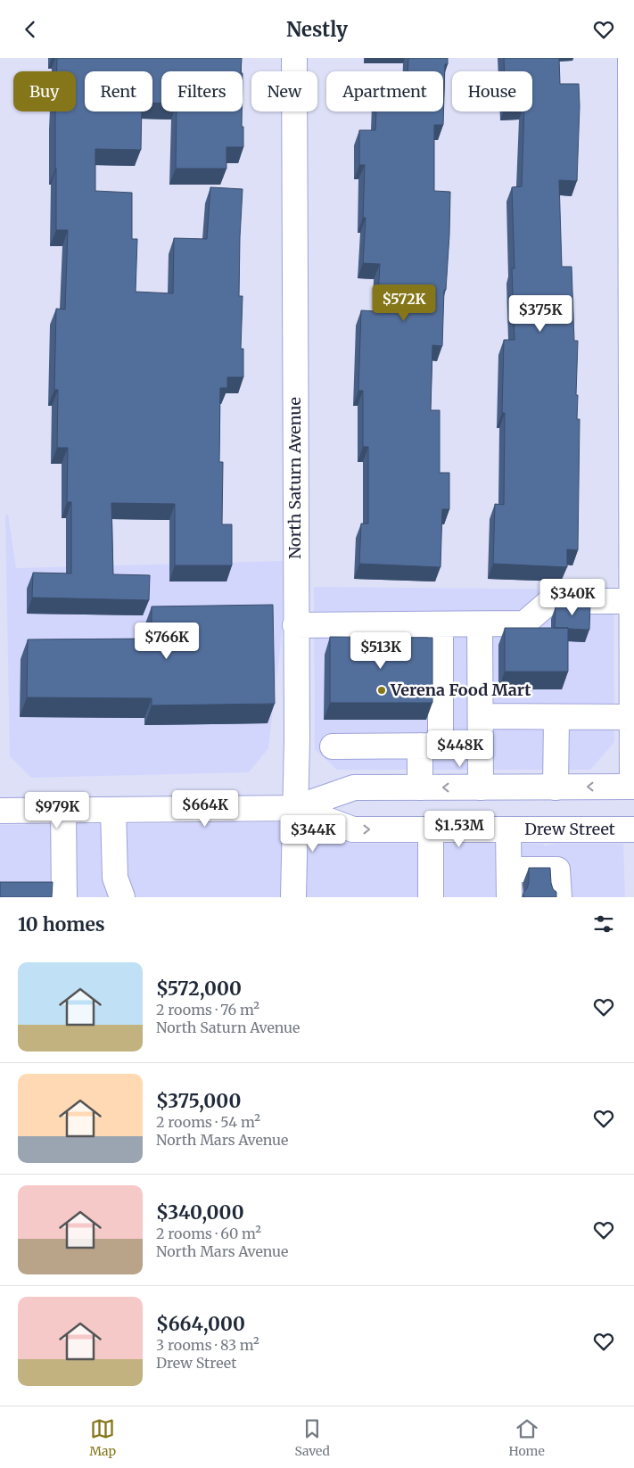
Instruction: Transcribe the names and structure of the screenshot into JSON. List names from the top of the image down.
{
  "streets": {
    "street": ["North Saturn Avenue", "Drew Street"]
  },
  "crossings": [
    ["North Saturn Avenue", "Drew Street"]
  ],
  "places": ["Verena Food Mart"],
  "page": {
    "header": "Nestly",
    "chip": [
      "Buy",
      "Rent",
      "Filters",
      "New",
      "Apartment",
      "House"
    ],
    "price": [
      "$572K",
      "$375K",
      "$340K",
      "$766K",
      "$513K",
      "$448K",
      "$664K",
      "$979K",
      "$1.53M",
      "$344K"
    ],
    "heading": "10 homes",
    "list": [
      {
        "name": "$572,000",
        "note": "2 rooms · 76 m² · North Saturn Avenue"
      },
      {
        "name": "$375,000",
        "note": "2 rooms · 54 m² · North Mars Avenue"
      },
      {
        "name": "$340,000",
        "note": "2 rooms · 60 m² · North Mars Avenue"
      },
      {
        "name": "$664,000",
        "note": "3 rooms · 83 m² · Drew Street"
      }
    ],
    "tabs": ["Map", "Saved", "Home"]
  }
}
